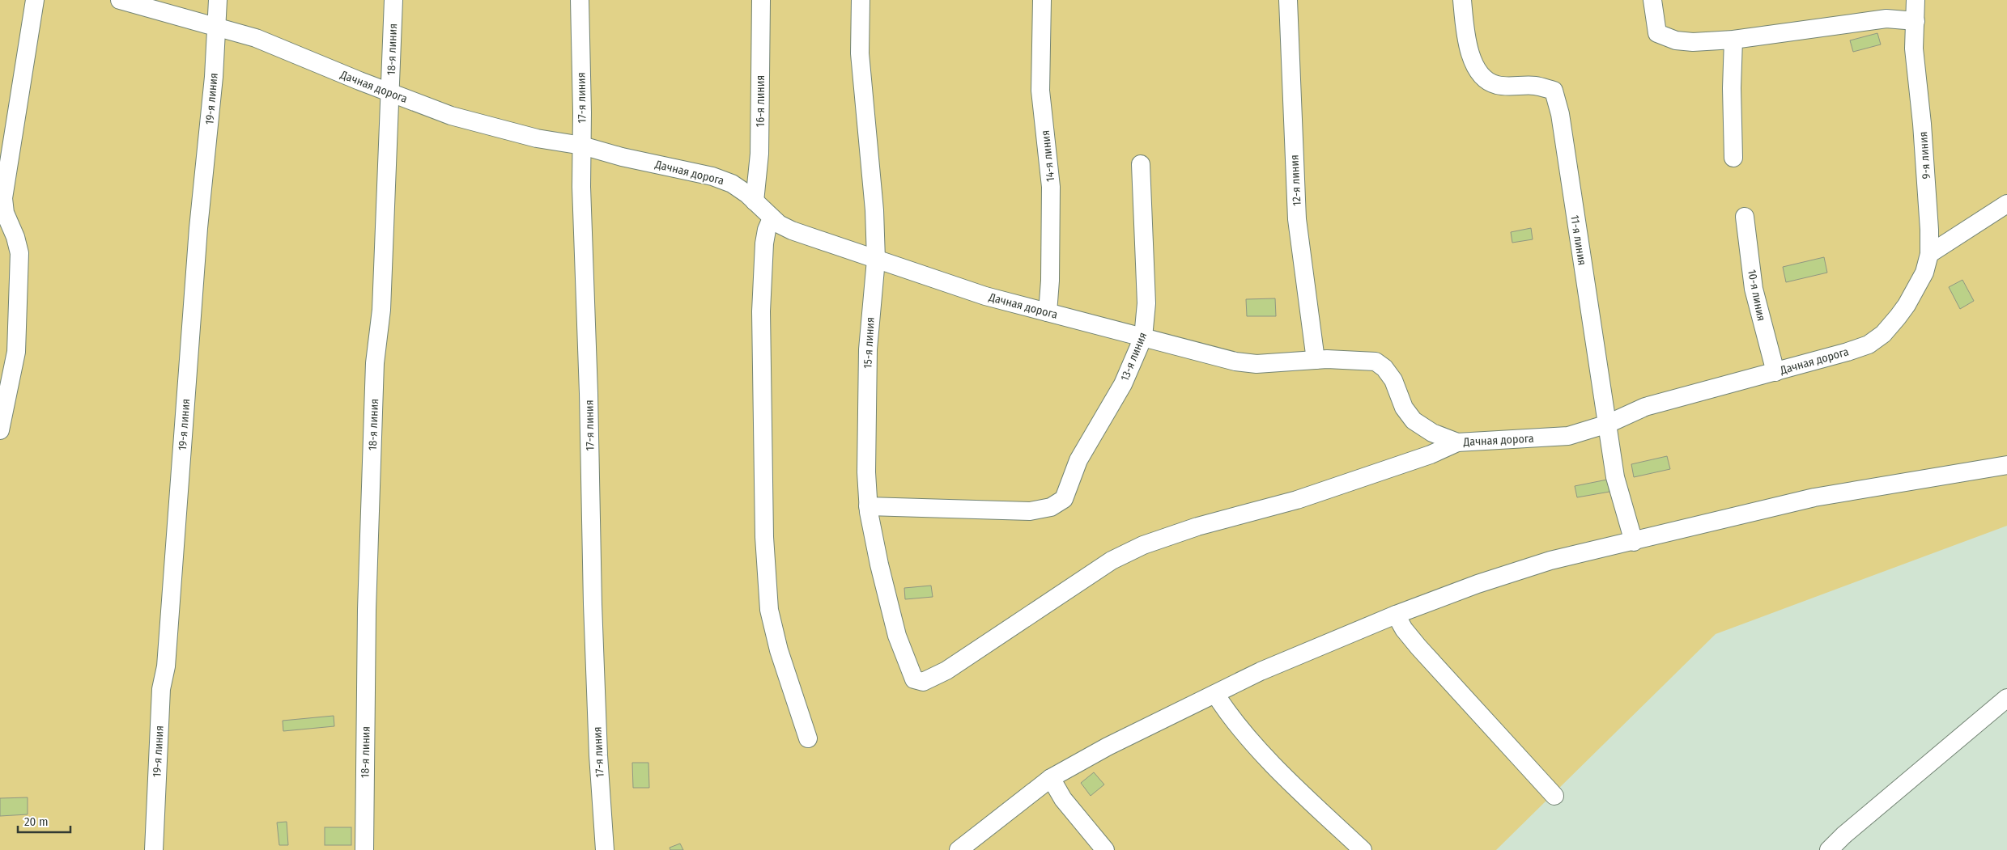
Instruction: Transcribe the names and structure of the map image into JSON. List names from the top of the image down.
{
  "streets": {
    "street": [
      "18-я линия",
      "Дачная дорога",
      "17-я линия",
      "19-я линия",
      "16-я линия",
      "9-я линия",
      "14-я линия",
      "12-я линия",
      "11-я линия",
      "10-я линия",
      "15-я линия",
      "13-я линия"
    ]
  },
  "crossings": [
    ["18-я линия", "Дачная дорога"],
    ["Дачная дорога", "17-я линия"],
    ["Дачная дорога", "19-я линия"],
    ["Дачная дорога", "16-я линия"],
    ["Дачная дорога", "9-я линия"],
    ["Дачная дорога", "14-я линия"],
    ["Дачная дорога", "12-я линия"],
    ["Дачная дорога", "11-я линия"],
    ["Дачная дорога", "10-я линия"],
    ["Дачная дорога", "15-я линия"],
    ["Дачная дорога", "13-я линия"],
    ["15-я линия", "13-я линия"]
  ],
  "scale_bar": "20 m"
}
